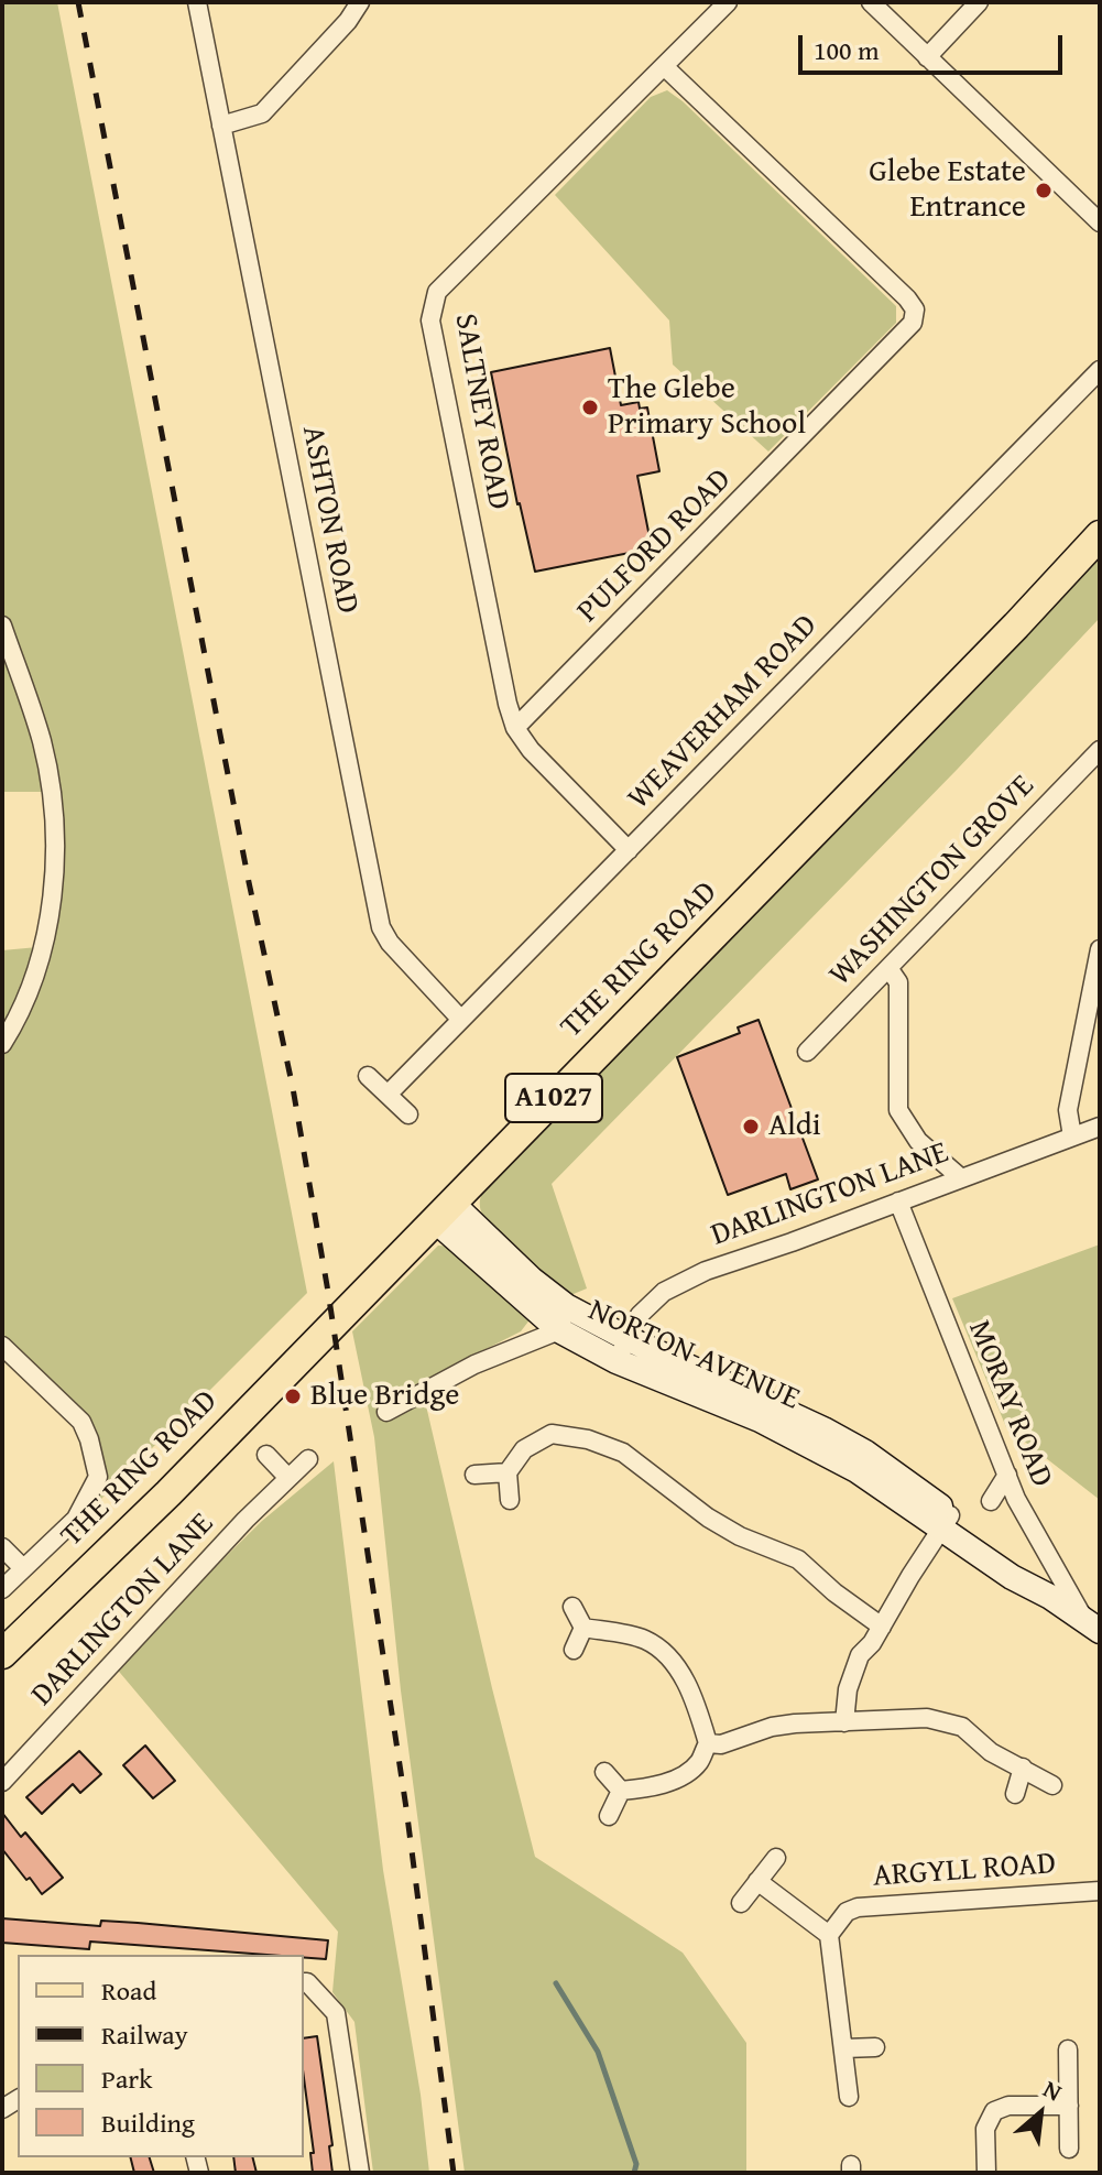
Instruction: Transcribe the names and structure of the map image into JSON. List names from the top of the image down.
{
  "streets": {
    "main road": ["THE RING ROAD", "A1027"],
    "street": [
      "SALTNEY ROAD",
      "ASHTON ROAD",
      "PULFORD ROAD",
      "WEAVERHAM ROAD",
      "WASHINGTON GROVE",
      "DARLINGTON LANE",
      "NORTON AVENUE",
      "MORAY ROAD",
      "ARGYLL ROAD"
    ]
  },
  "crossings": [
    ["SALTNEY ROAD", "PULFORD ROAD"],
    ["SALTNEY ROAD", "WEAVERHAM ROAD"],
    ["ASHTON ROAD", "WEAVERHAM ROAD"],
    ["THE RING ROAD", "NORTON AVENUE"],
    ["DARLINGTON LANE", "NORTON AVENUE"],
    ["DARLINGTON LANE", "MORAY ROAD"],
    ["NORTON AVENUE", "MORAY ROAD"]
  ],
  "places": [
    "Glebe Estate Entrance",
    "The Glebe Primary School",
    "Aldi",
    "Blue Bridge"
  ],
  "legend": [
    "Road",
    "Railway",
    "Park",
    "Building"
  ],
  "scale_bar": "100 m",
  "north": "top right"
}
